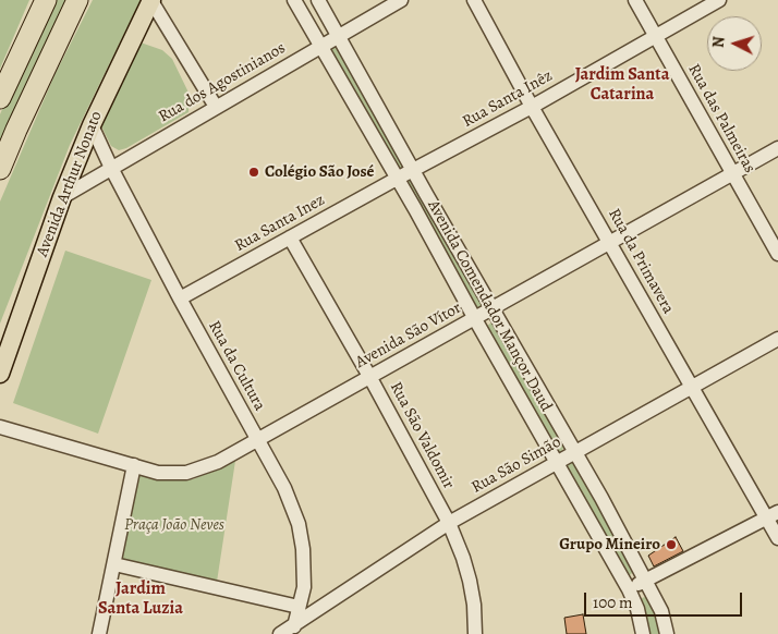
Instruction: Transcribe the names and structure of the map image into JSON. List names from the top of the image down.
{
  "streets": {
    "main road": ["Avenida Arthur Nonato"],
    "street": [
      "Rua dos Agostinianos",
      "Rua Santa Inêz",
      "Rua das Palmeiras",
      "Rua Santa Inez",
      "Rua da Primavera",
      "Avenida Comendador Mançor Daud",
      "Avenida São Vítor",
      "Rua da Cultura",
      "Rua São Valdomir",
      "Rua São Simão"
    ]
  },
  "crossings": [
    ["Rua dos Agostinianos", "Avenida Arthur Nonato"],
    ["Rua dos Agostinianos", "Avenida Comendador Mançor Daud"],
    ["Rua dos Agostinianos", "Rua da Cultura"],
    ["Rua Santa Inêz", "Rua das Palmeiras"],
    ["Rua Santa Inêz", "Rua Santa Inez"],
    ["Rua Santa Inêz", "Rua da Primavera"],
    ["Rua Santa Inêz", "Avenida Comendador Mançor Daud"],
    ["Rua das Palmeiras", "Avenida São Vítor"],
    ["Avenida Arthur Nonato", "Rua da Cultura"],
    ["Rua Santa Inez", "Avenida Comendador Mançor Daud"],
    ["Rua Santa Inez", "Rua da Cultura"],
    ["Rua Santa Inez", "Rua São Valdomir"],
    ["Rua da Primavera", "Avenida São Vítor"],
    ["Rua da Primavera", "Rua São Simão"],
    ["Avenida Comendador Mançor Daud", "Avenida São Vítor"],
    ["Avenida Comendador Mançor Daud", "Rua São Simão"],
    ["Avenida São Vítor", "Rua da Cultura"],
    ["Avenida São Vítor", "Rua São Valdomir"],
    ["Rua da Cultura", "Rua São Simão"],
    ["Rua São Valdomir", "Rua São Simão"]
  ],
  "districts": ["Jardim Santa Catarina", "Jardim Santa Luzia"],
  "parks": ["Praça João Neves"],
  "places": ["Colégio São José", "Grupo Mineiro"],
  "scale_bar": "100 m",
  "north": "left"
}
